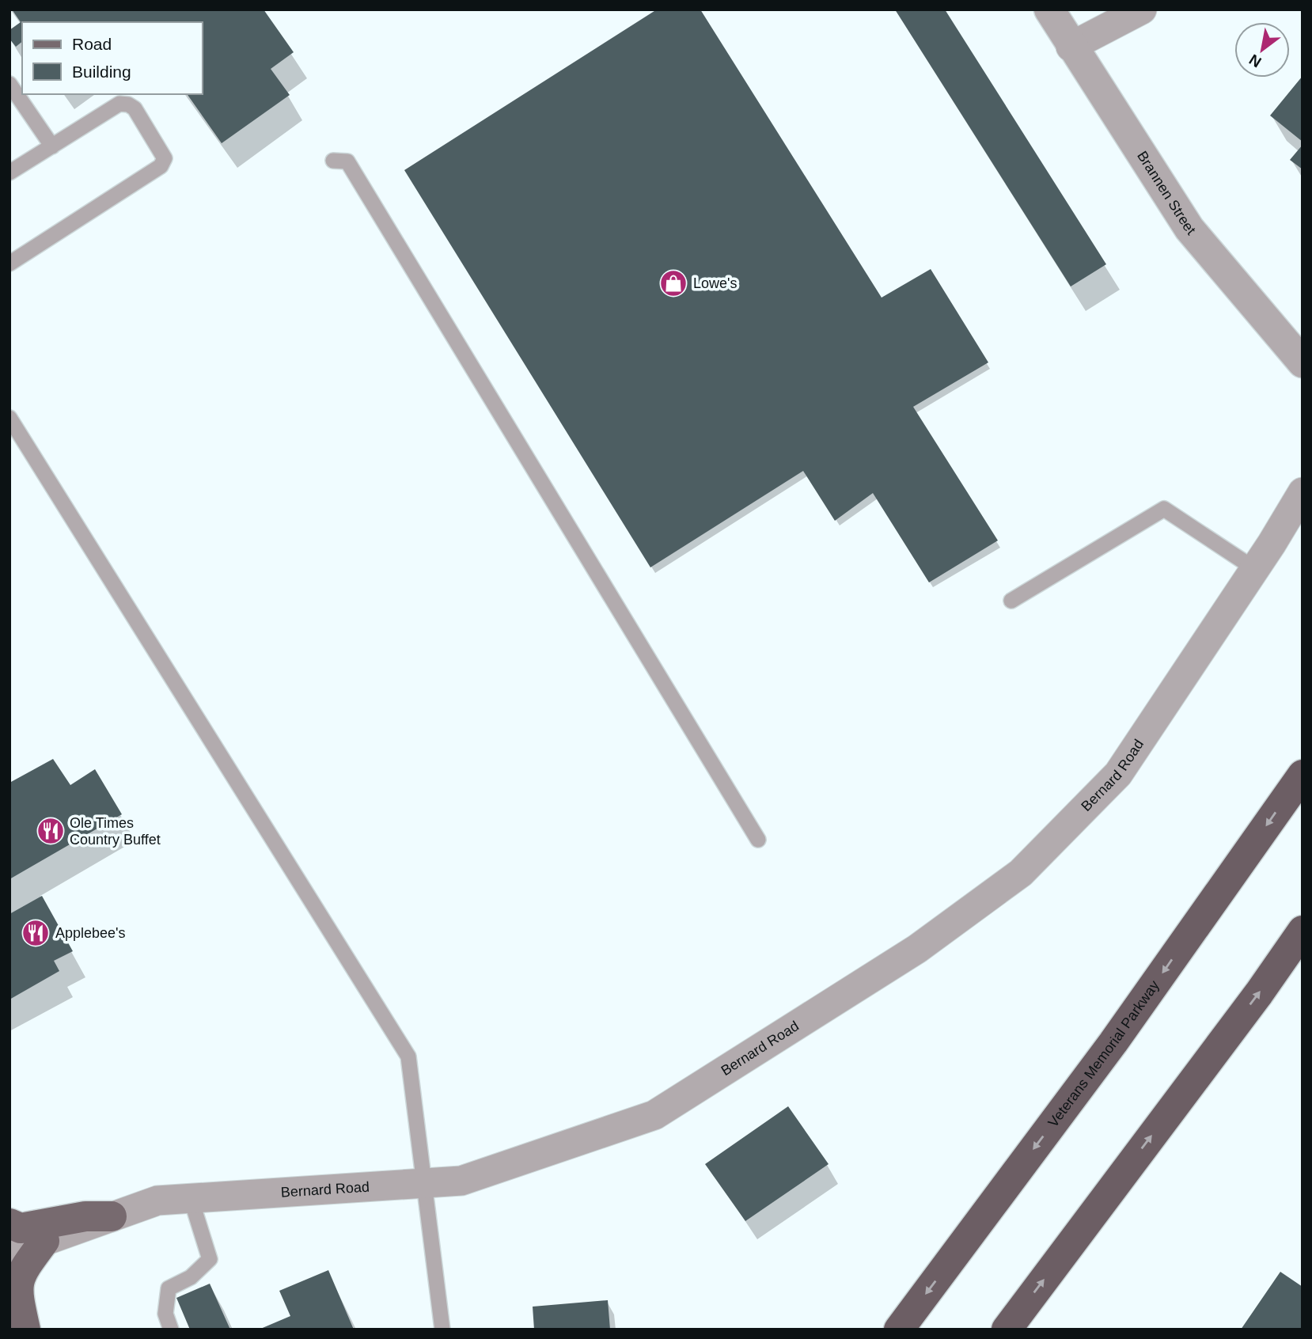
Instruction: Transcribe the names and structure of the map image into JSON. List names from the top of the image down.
{
  "streets": {
    "highway": ["Veterans Memorial Parkway"],
    "street": ["Brannen Street", "Bernard Road"]
  },
  "places": {
    "shop": ["Lowe's"],
    "restaurant": ["Ole Times Country Buffet", "Applebee's"]
  },
  "legend": ["Road", "Building"],
  "north": "bottom left"
}
